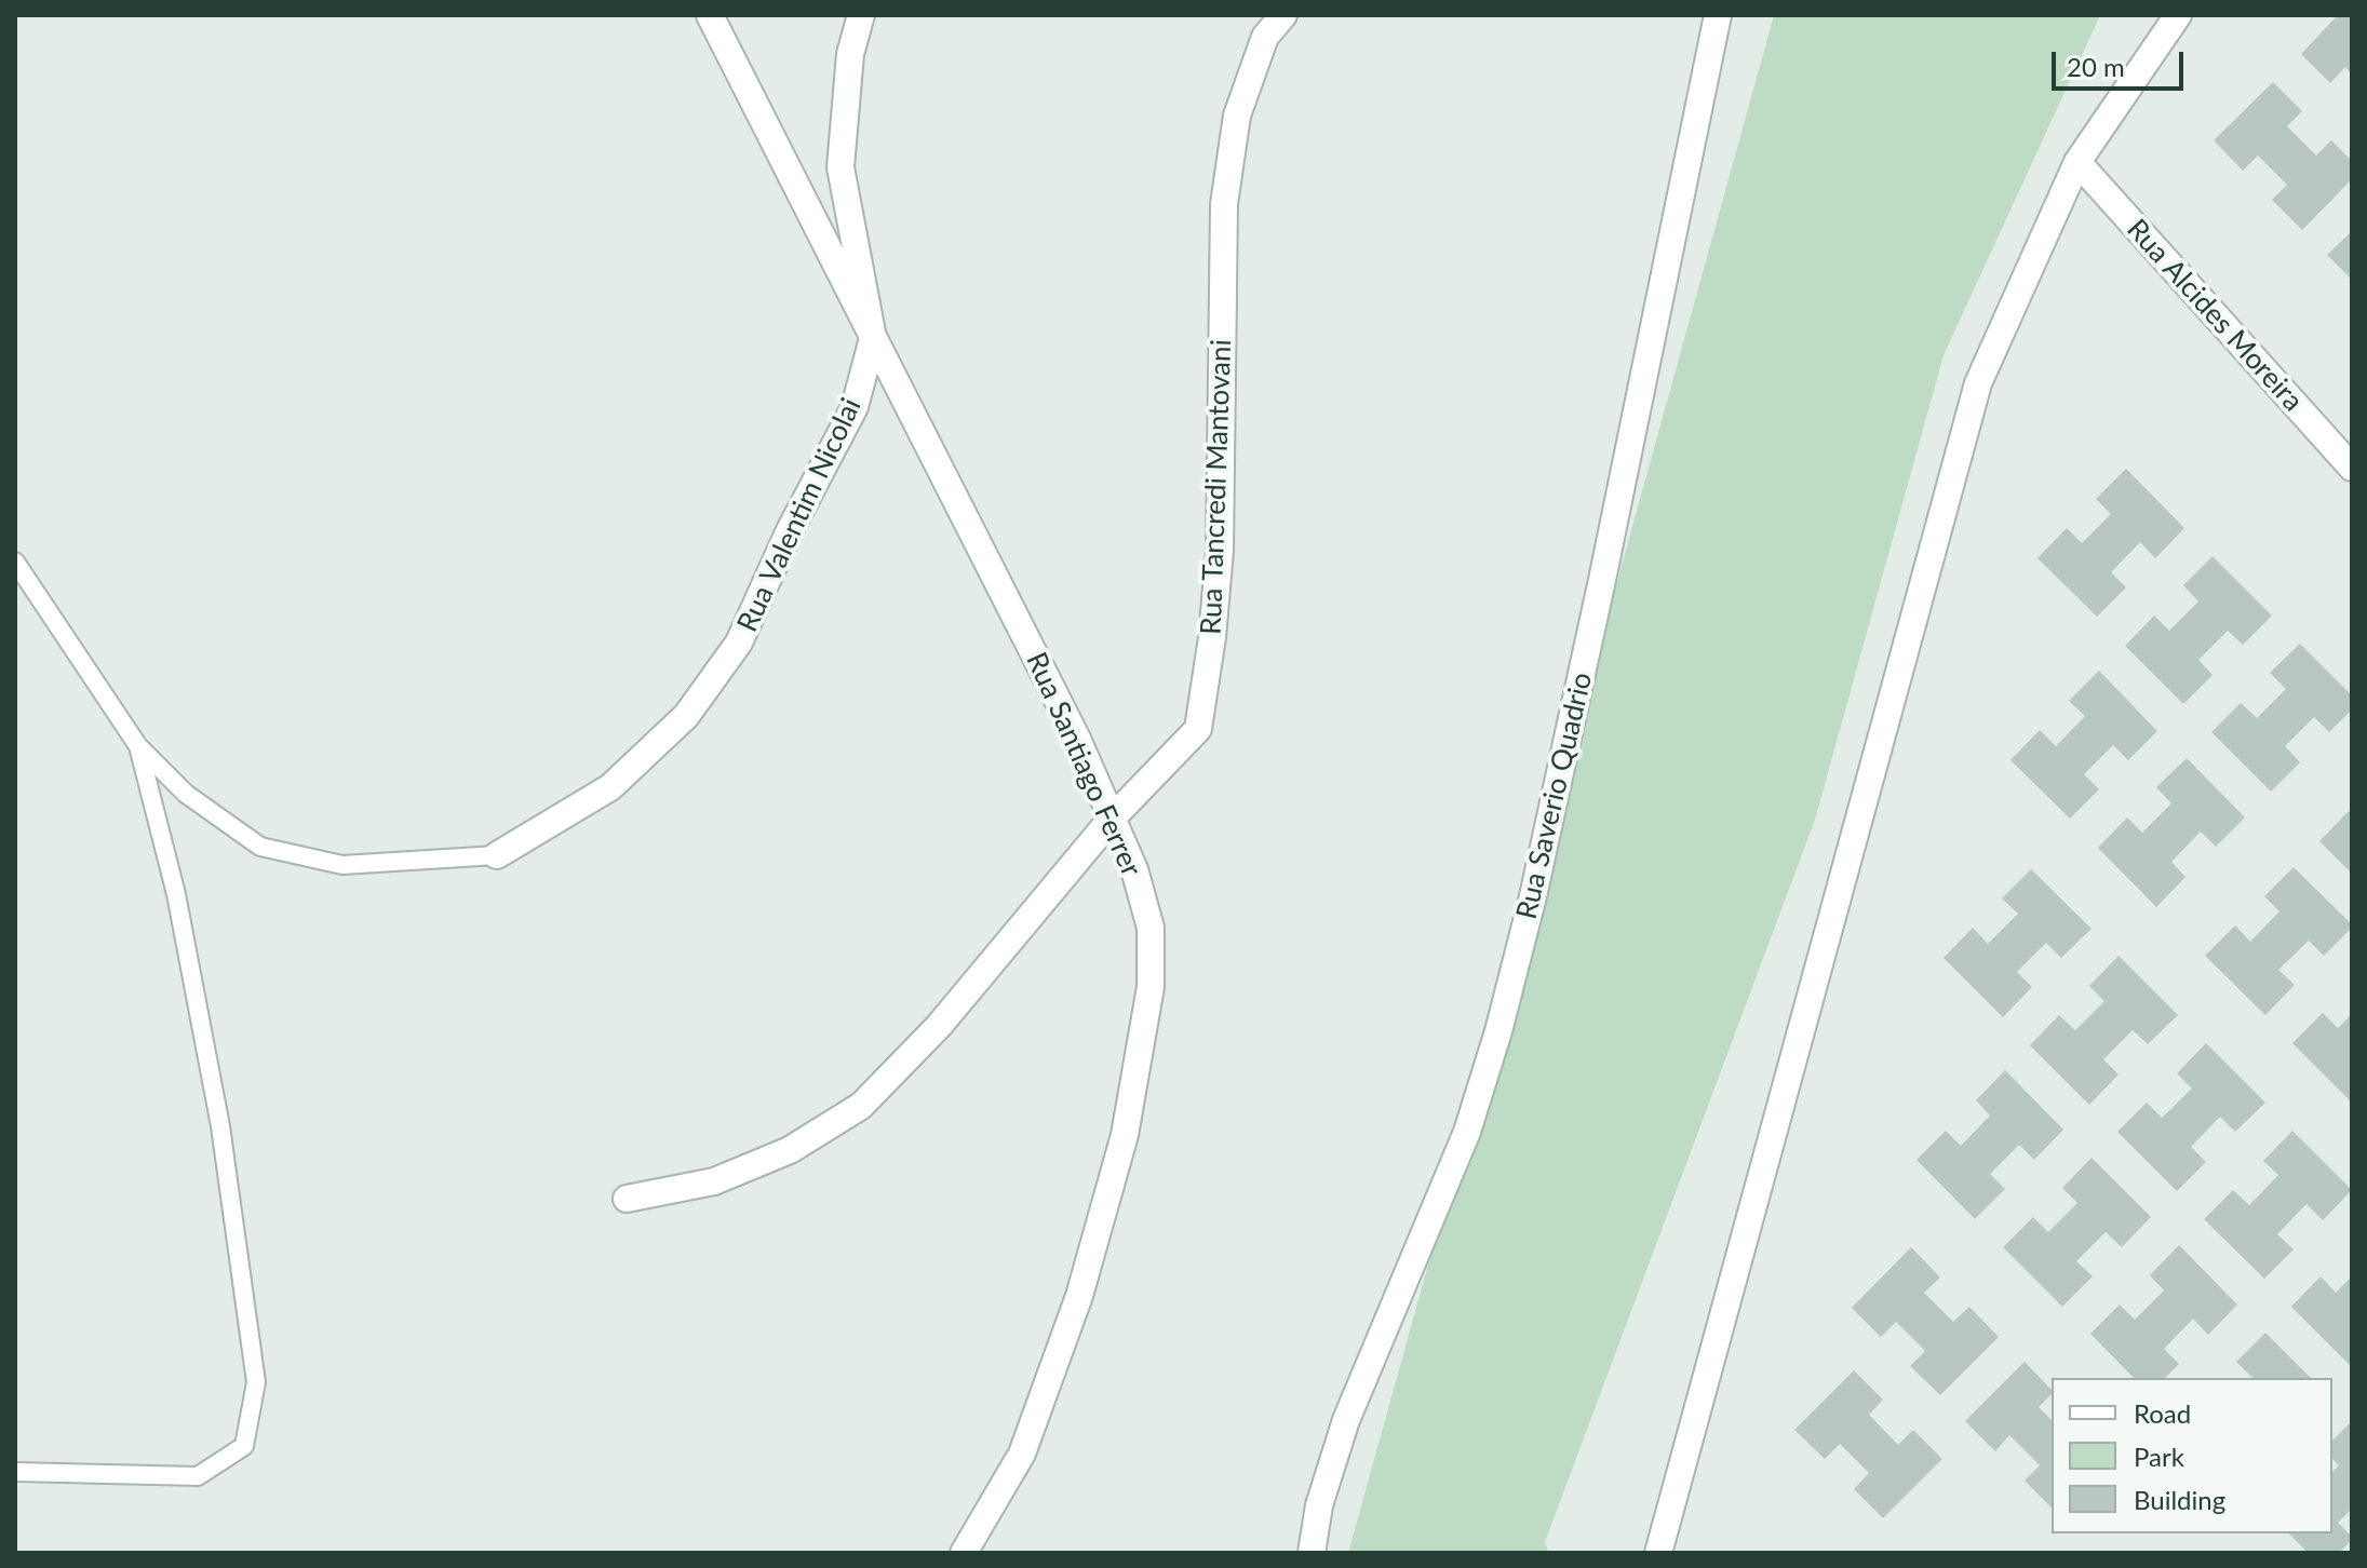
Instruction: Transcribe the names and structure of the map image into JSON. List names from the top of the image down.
{
  "streets": {
    "street": [
      "Rua Alcides Moreira",
      "Rua Tancredi Mantovani",
      "Rua Valentim Nicolai",
      "Rua Santiago Ferrer",
      "Rua Saverio Quadrio"
    ]
  },
  "crossings": [
    ["Rua Tancredi Mantovani", "Rua Santiago Ferrer"],
    ["Rua Valentim Nicolai", "Rua Santiago Ferrer"]
  ],
  "legend": ["Road", "Park", "Building"],
  "scale_bar": "20 m"
}
